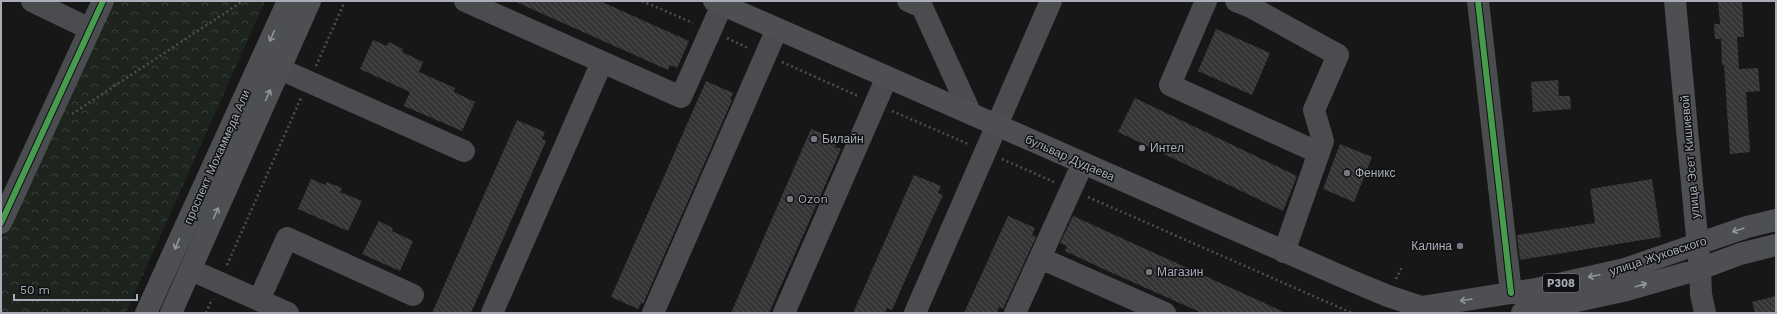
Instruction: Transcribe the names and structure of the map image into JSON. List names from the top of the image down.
{
  "streets": {
    "main road": [
      "проспект Мохаммеда Али",
      "улица Эсет Кишиевой",
      "бульвар Дудаева",
      "улица Жуковского",
      "P308"
    ]
  },
  "crossings": [
    ["улица Эсет Кишиевой", "улица Жуковского"],
    ["улица Эсет Кишиевой", "P308"],
    ["бульвар Дудаева", "улица Жуковского"]
  ],
  "places": [
    "Билайн",
    "Интел",
    "Феникс",
    "Ozon",
    "Калина",
    "Магазин"
  ],
  "scale_bar": "50 m"
}
